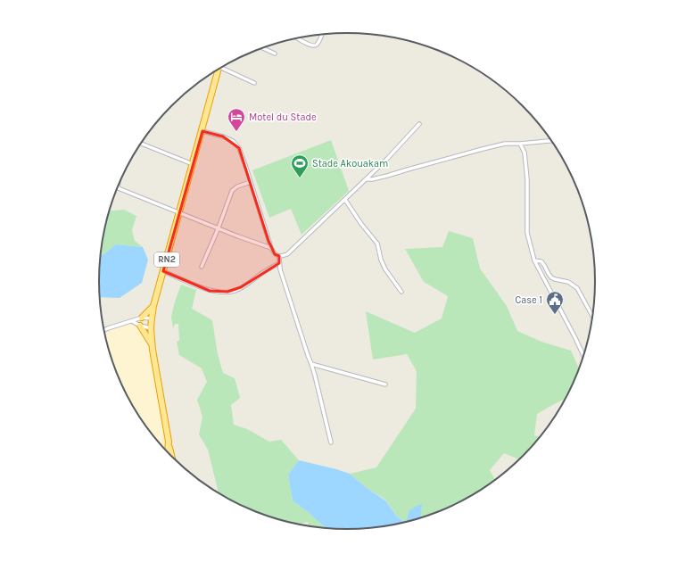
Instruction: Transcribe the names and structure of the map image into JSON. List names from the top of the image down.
{
  "streets": {
    "highway": ["RN2"]
  },
  "places": {
    "hotel": ["Motel du Stade"],
    "sports": ["Stade Akouakam"],
    "public building": ["Case 1"]
  }
}
